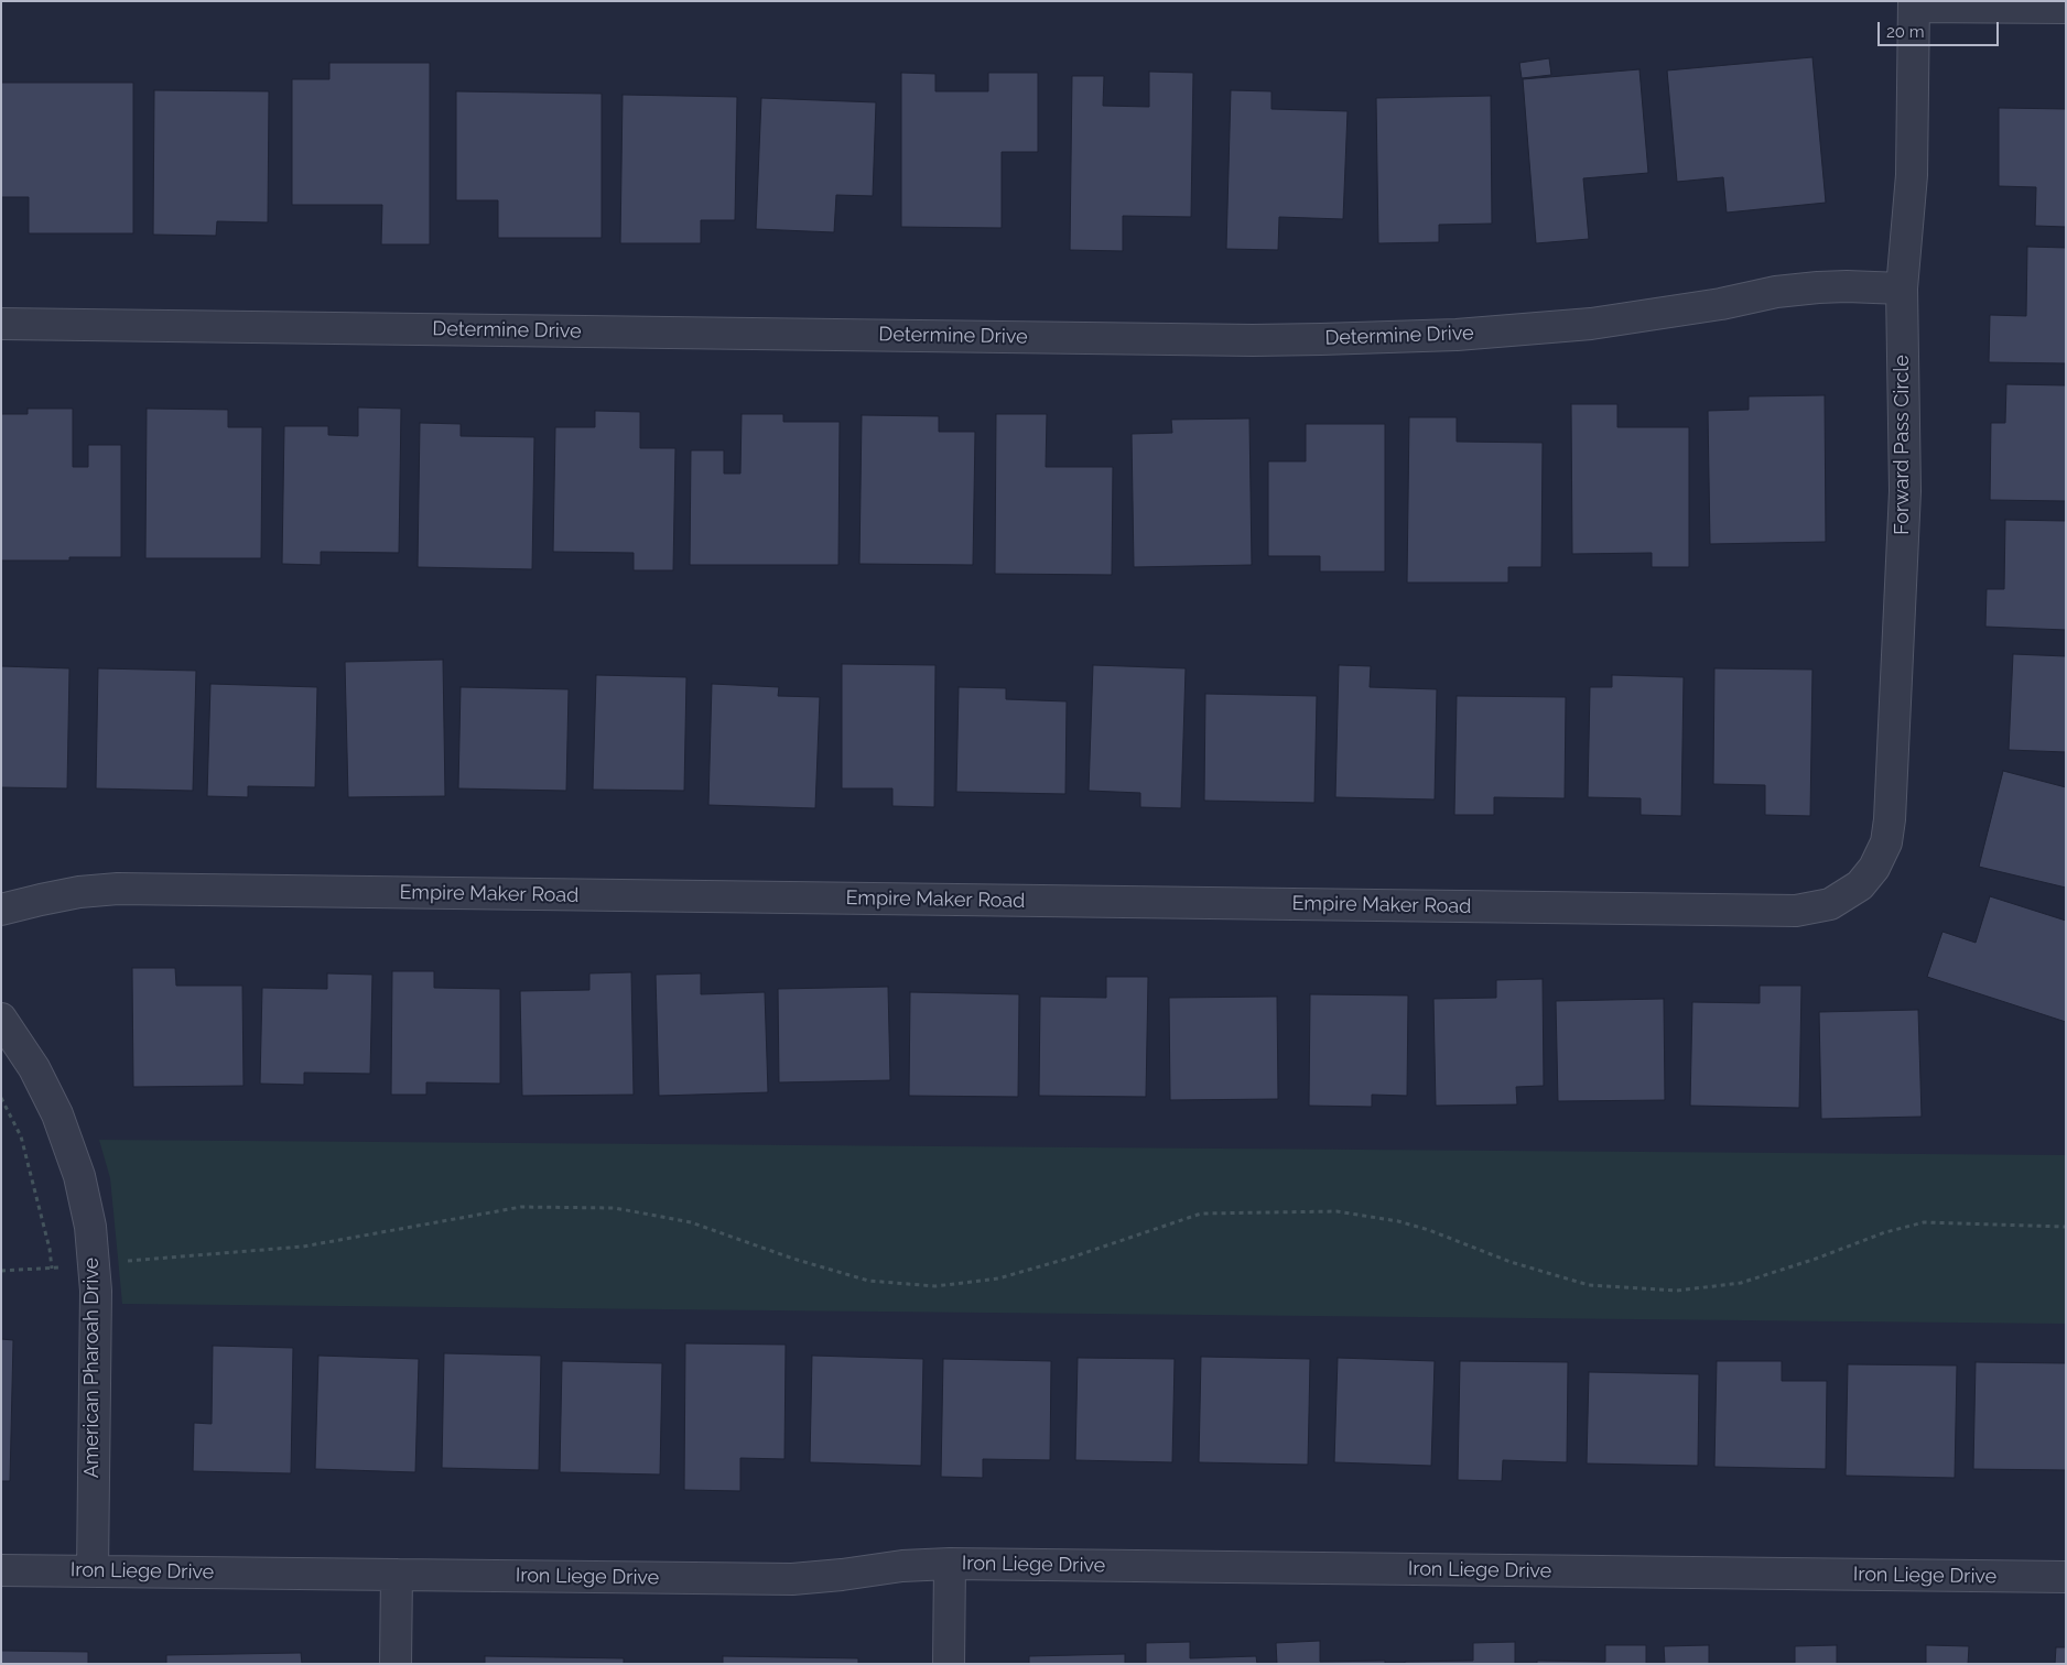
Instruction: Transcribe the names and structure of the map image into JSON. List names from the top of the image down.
{
  "streets": {
    "street": [
      "Determine Drive",
      "Forward Pass Circle",
      "Empire Maker Road",
      "American Pharoah Drive",
      "Iron Liege Drive"
    ]
  },
  "crossings": [
    ["Determine Drive", "Forward Pass Circle"],
    ["Forward Pass Circle", "Empire Maker Road"],
    ["American Pharoah Drive", "Iron Liege Drive"]
  ],
  "scale_bar": "20 m"
}
